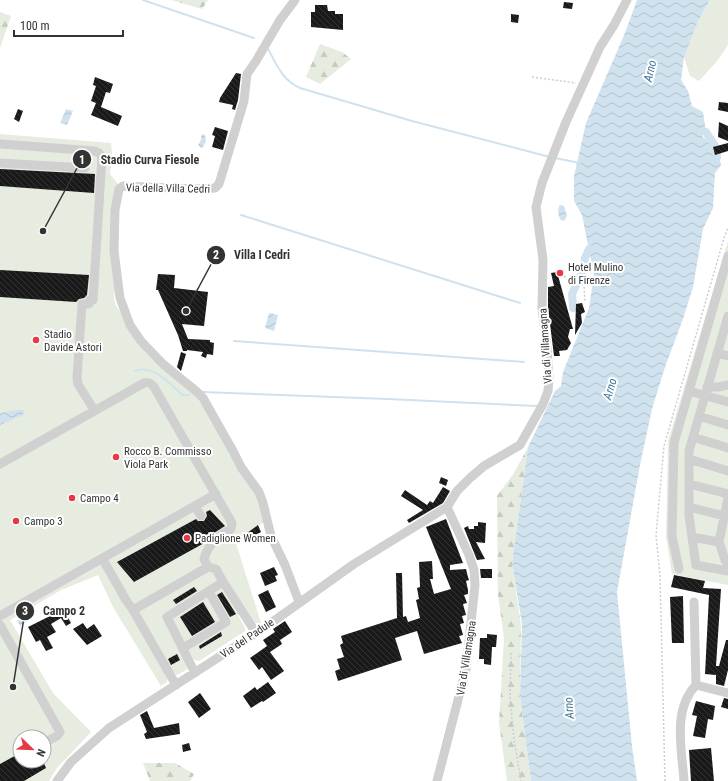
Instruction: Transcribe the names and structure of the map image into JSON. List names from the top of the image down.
{
  "streets": {
    "street": ["Via della Villa Cedri", "Via di Villamagna", "Via del Padule"]
  },
  "crossings": [
    ["Via della Villa Cedri", "Via del Padule"],
    ["Via di Villamagna", "Via del Padule"]
  ],
  "water": ["Arno"],
  "places": [
    "Stadio Curva Fiesole",
    "Hotel Mulino di Firenze",
    "Villa I Cedri",
    "Stadio Davide Astori",
    "Rocco B. Commisso Viola Park",
    "Campo 4",
    "Campo 3",
    "Padiglione Women",
    "Campo 2"
  ],
  "scale_bar": "100 m",
  "north": "bottom right"
}
